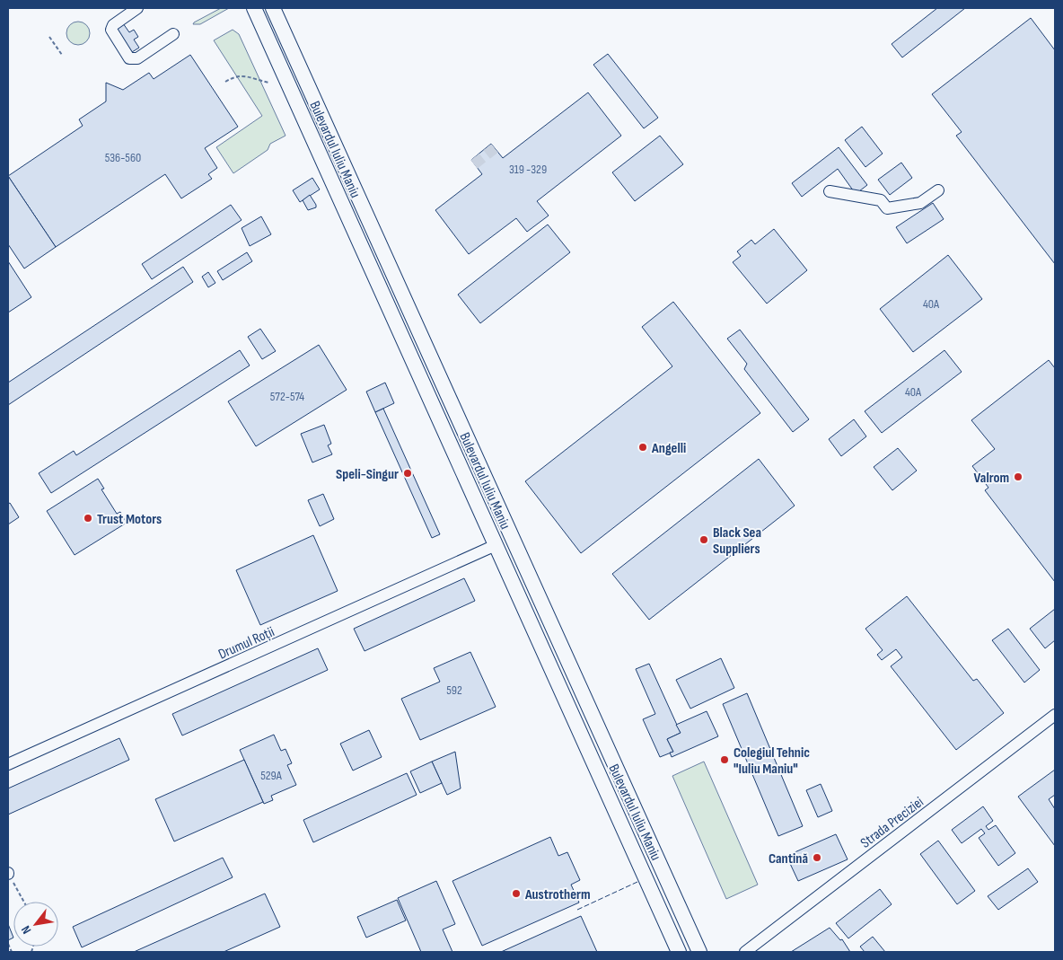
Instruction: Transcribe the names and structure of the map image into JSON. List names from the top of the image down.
{
  "streets": {
    "main road": ["Bulevardul Iuliu Maniu"],
    "street": ["Drumul Roții", "Strada Preciziei"]
  },
  "crossings": [
    ["Bulevardul Iuliu Maniu", "Drumul Roții"]
  ],
  "places": [
    "Angelli",
    "Speli-Singur",
    "Valrom",
    "Trust Motors",
    "Black Sea Suppliers",
    "Colegiul Tehnic \"Iuliu Maniu\"",
    "Cantină",
    "Austrotherm"
  ],
  "house_numbers": [
    "536-560",
    "319 -329",
    "40A",
    "40A",
    "572-574",
    "592",
    "529A"
  ],
  "north": "bottom left"
}
